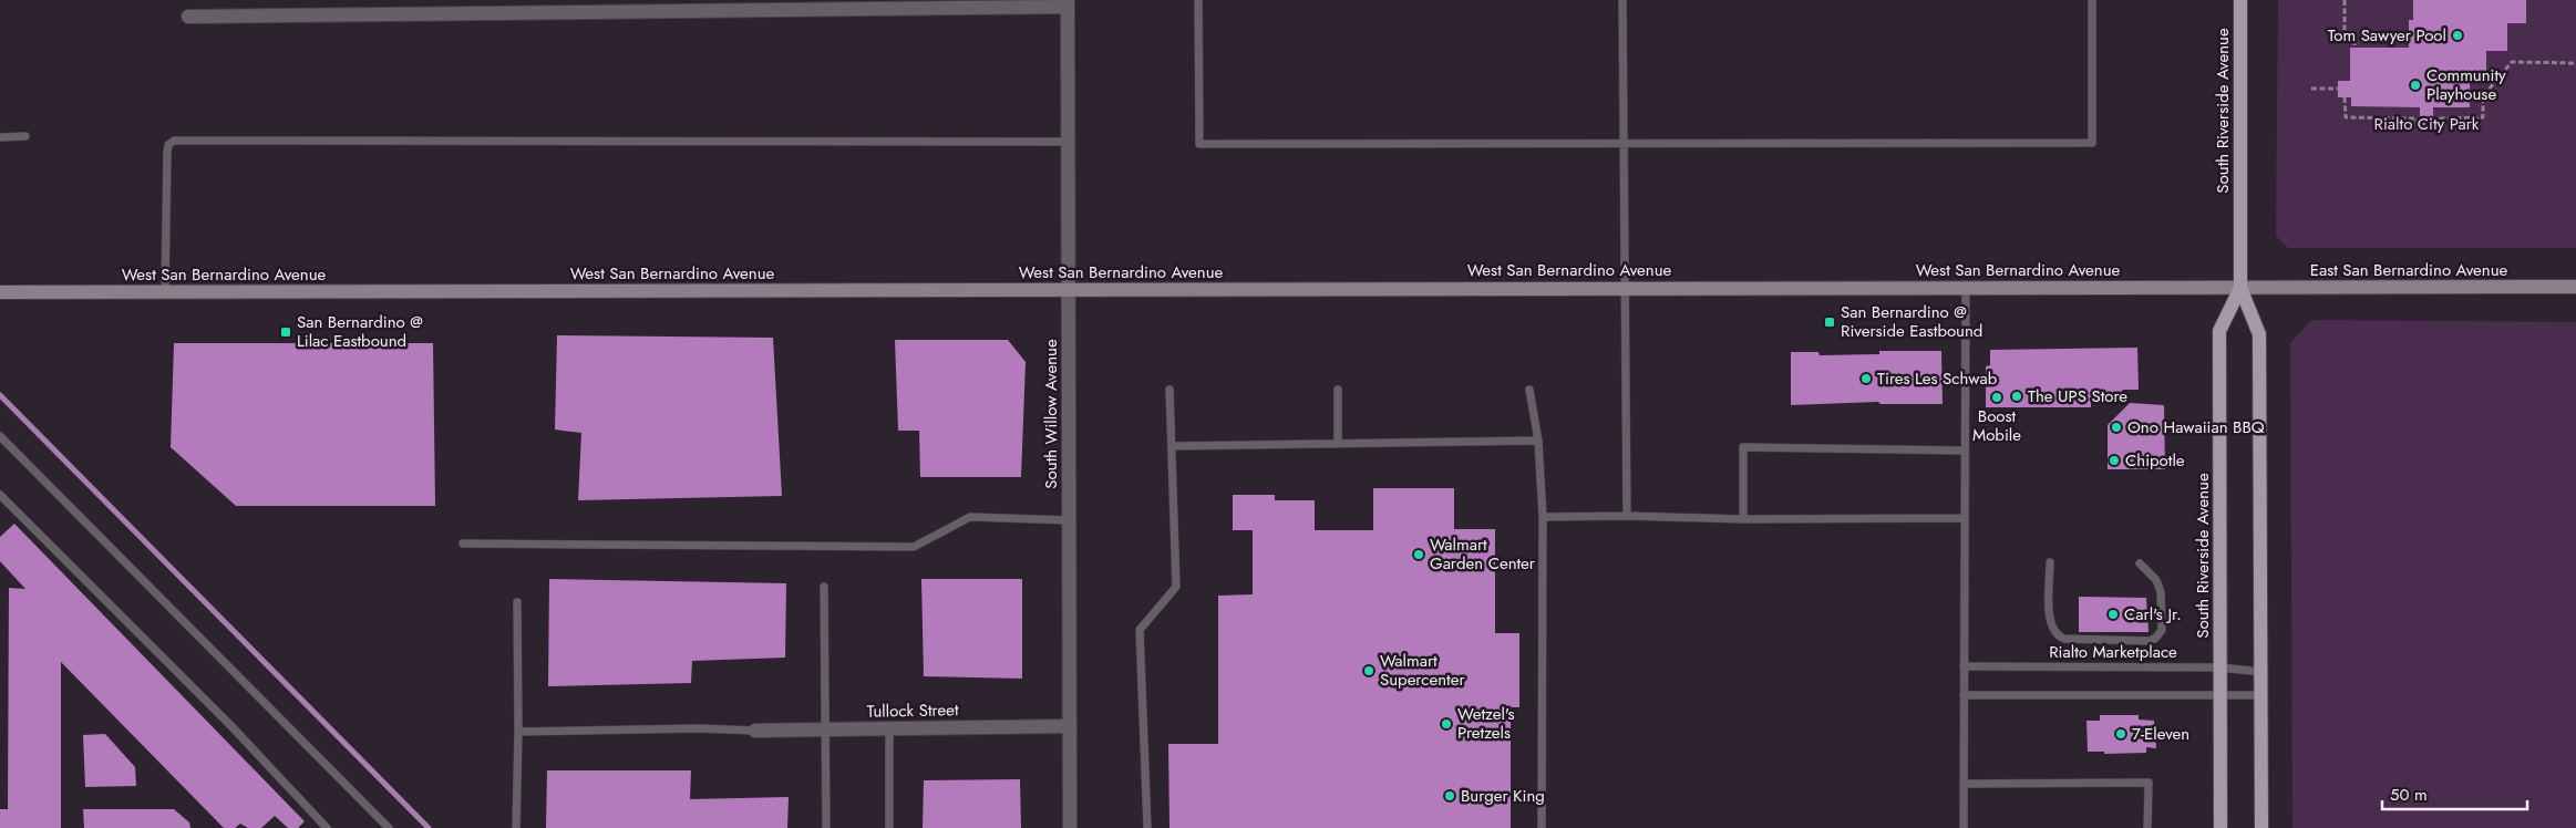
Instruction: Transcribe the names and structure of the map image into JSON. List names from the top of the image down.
{
  "streets": {
    "main road": ["South Riverside Avenue", "West San Bernardino Avenue", "East San Bernardino Avenue"],
    "street": ["South Willow Avenue", "Tullock Street"],
    "lane": ["Rialto Marketplace"]
  },
  "crossings": [
    ["South Riverside Avenue", "West San Bernardino Avenue"],
    ["South Riverside Avenue", "East San Bernardino Avenue"],
    ["South Riverside Avenue", "Rialto Marketplace"],
    ["West San Bernardino Avenue", "East San Bernardino Avenue"],
    ["West San Bernardino Avenue", "South Willow Avenue"],
    ["South Willow Avenue", "Tullock Street"]
  ],
  "parks": ["Rialto City Park"],
  "places": {
    "other": [
      "Tom Sawyer Pool",
      "Community Playhouse",
      "Tires Les Schwab",
      "The UPS Store",
      "Boost Mobile",
      "Ono Hawaiian BBQ",
      "Chipotle",
      "Walmart Garden Center",
      "Carl's Jr.",
      "Walmart Supercenter",
      "Wetzel's Pretzels",
      "7-Eleven",
      "Burger King"
    ],
    "transit": ["San Bernardino @ Riverside Eastbound", "San Bernardino @ Lilac Eastbound"]
  },
  "scale_bar": "50 m"
}
